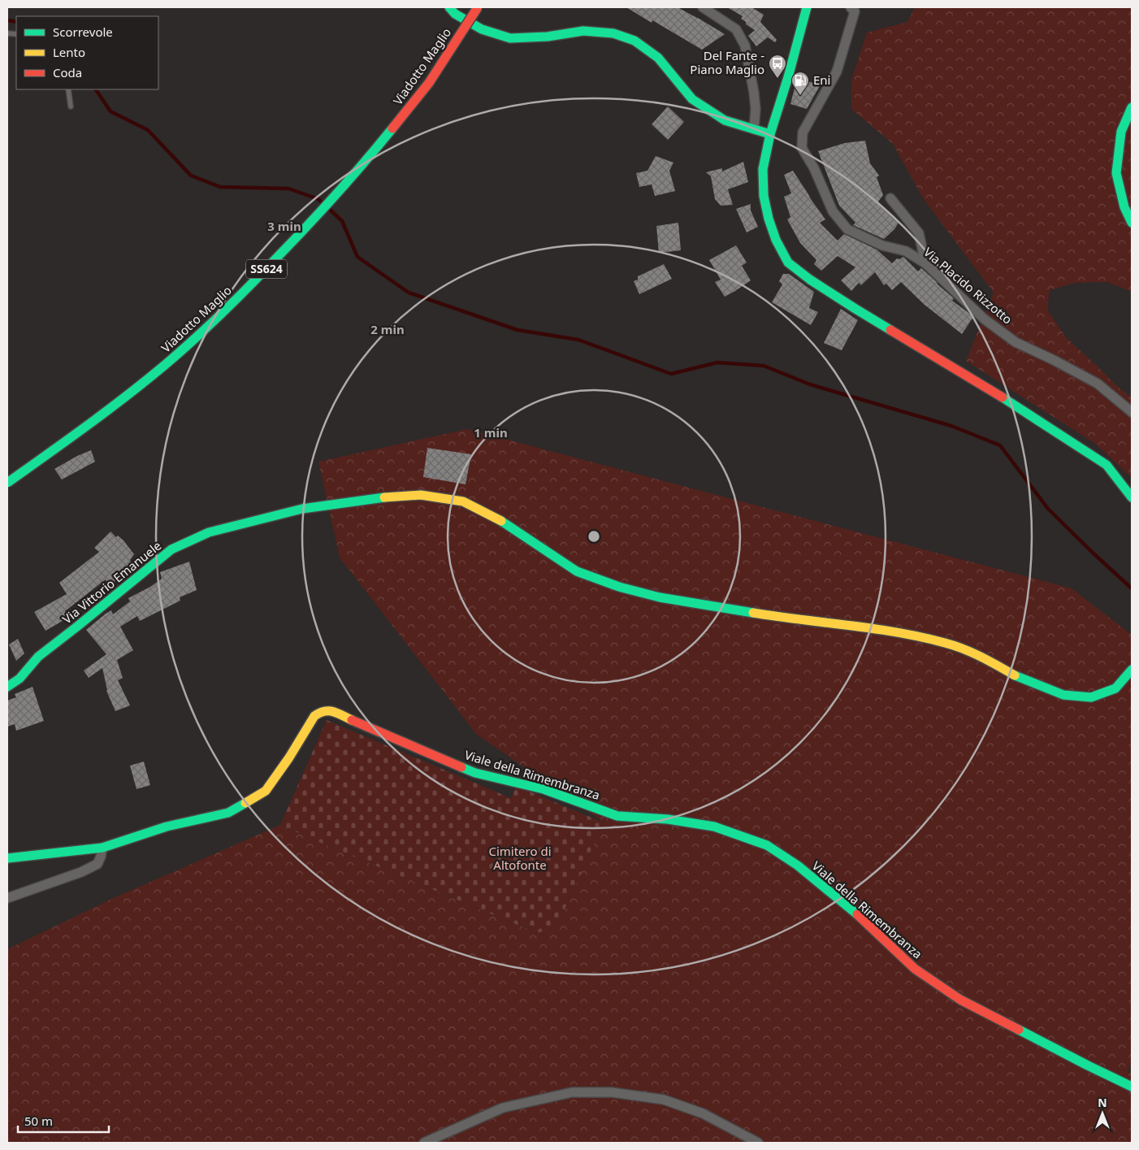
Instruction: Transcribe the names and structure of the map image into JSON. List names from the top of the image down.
{
  "streets": {
    "main road": [
      "Viadotto Maglio",
      "SS624",
      "Via Vittorio Emanuele",
      "Viale della Rimembranza"
    ],
    "street": ["Via Placido Rizzotto"]
  },
  "parks": ["Cimitero di Altofonte"],
  "places": {
    "bus stop": ["Del Fante - Piano Maglio"],
    "fuel station": ["Eni"]
  },
  "legend": ["Scorrevole", "Lento", "Coda"],
  "scale_bar": "50 m",
  "north": "top",
  "rings": ["3 min", "2 min", "1 min"]
}
